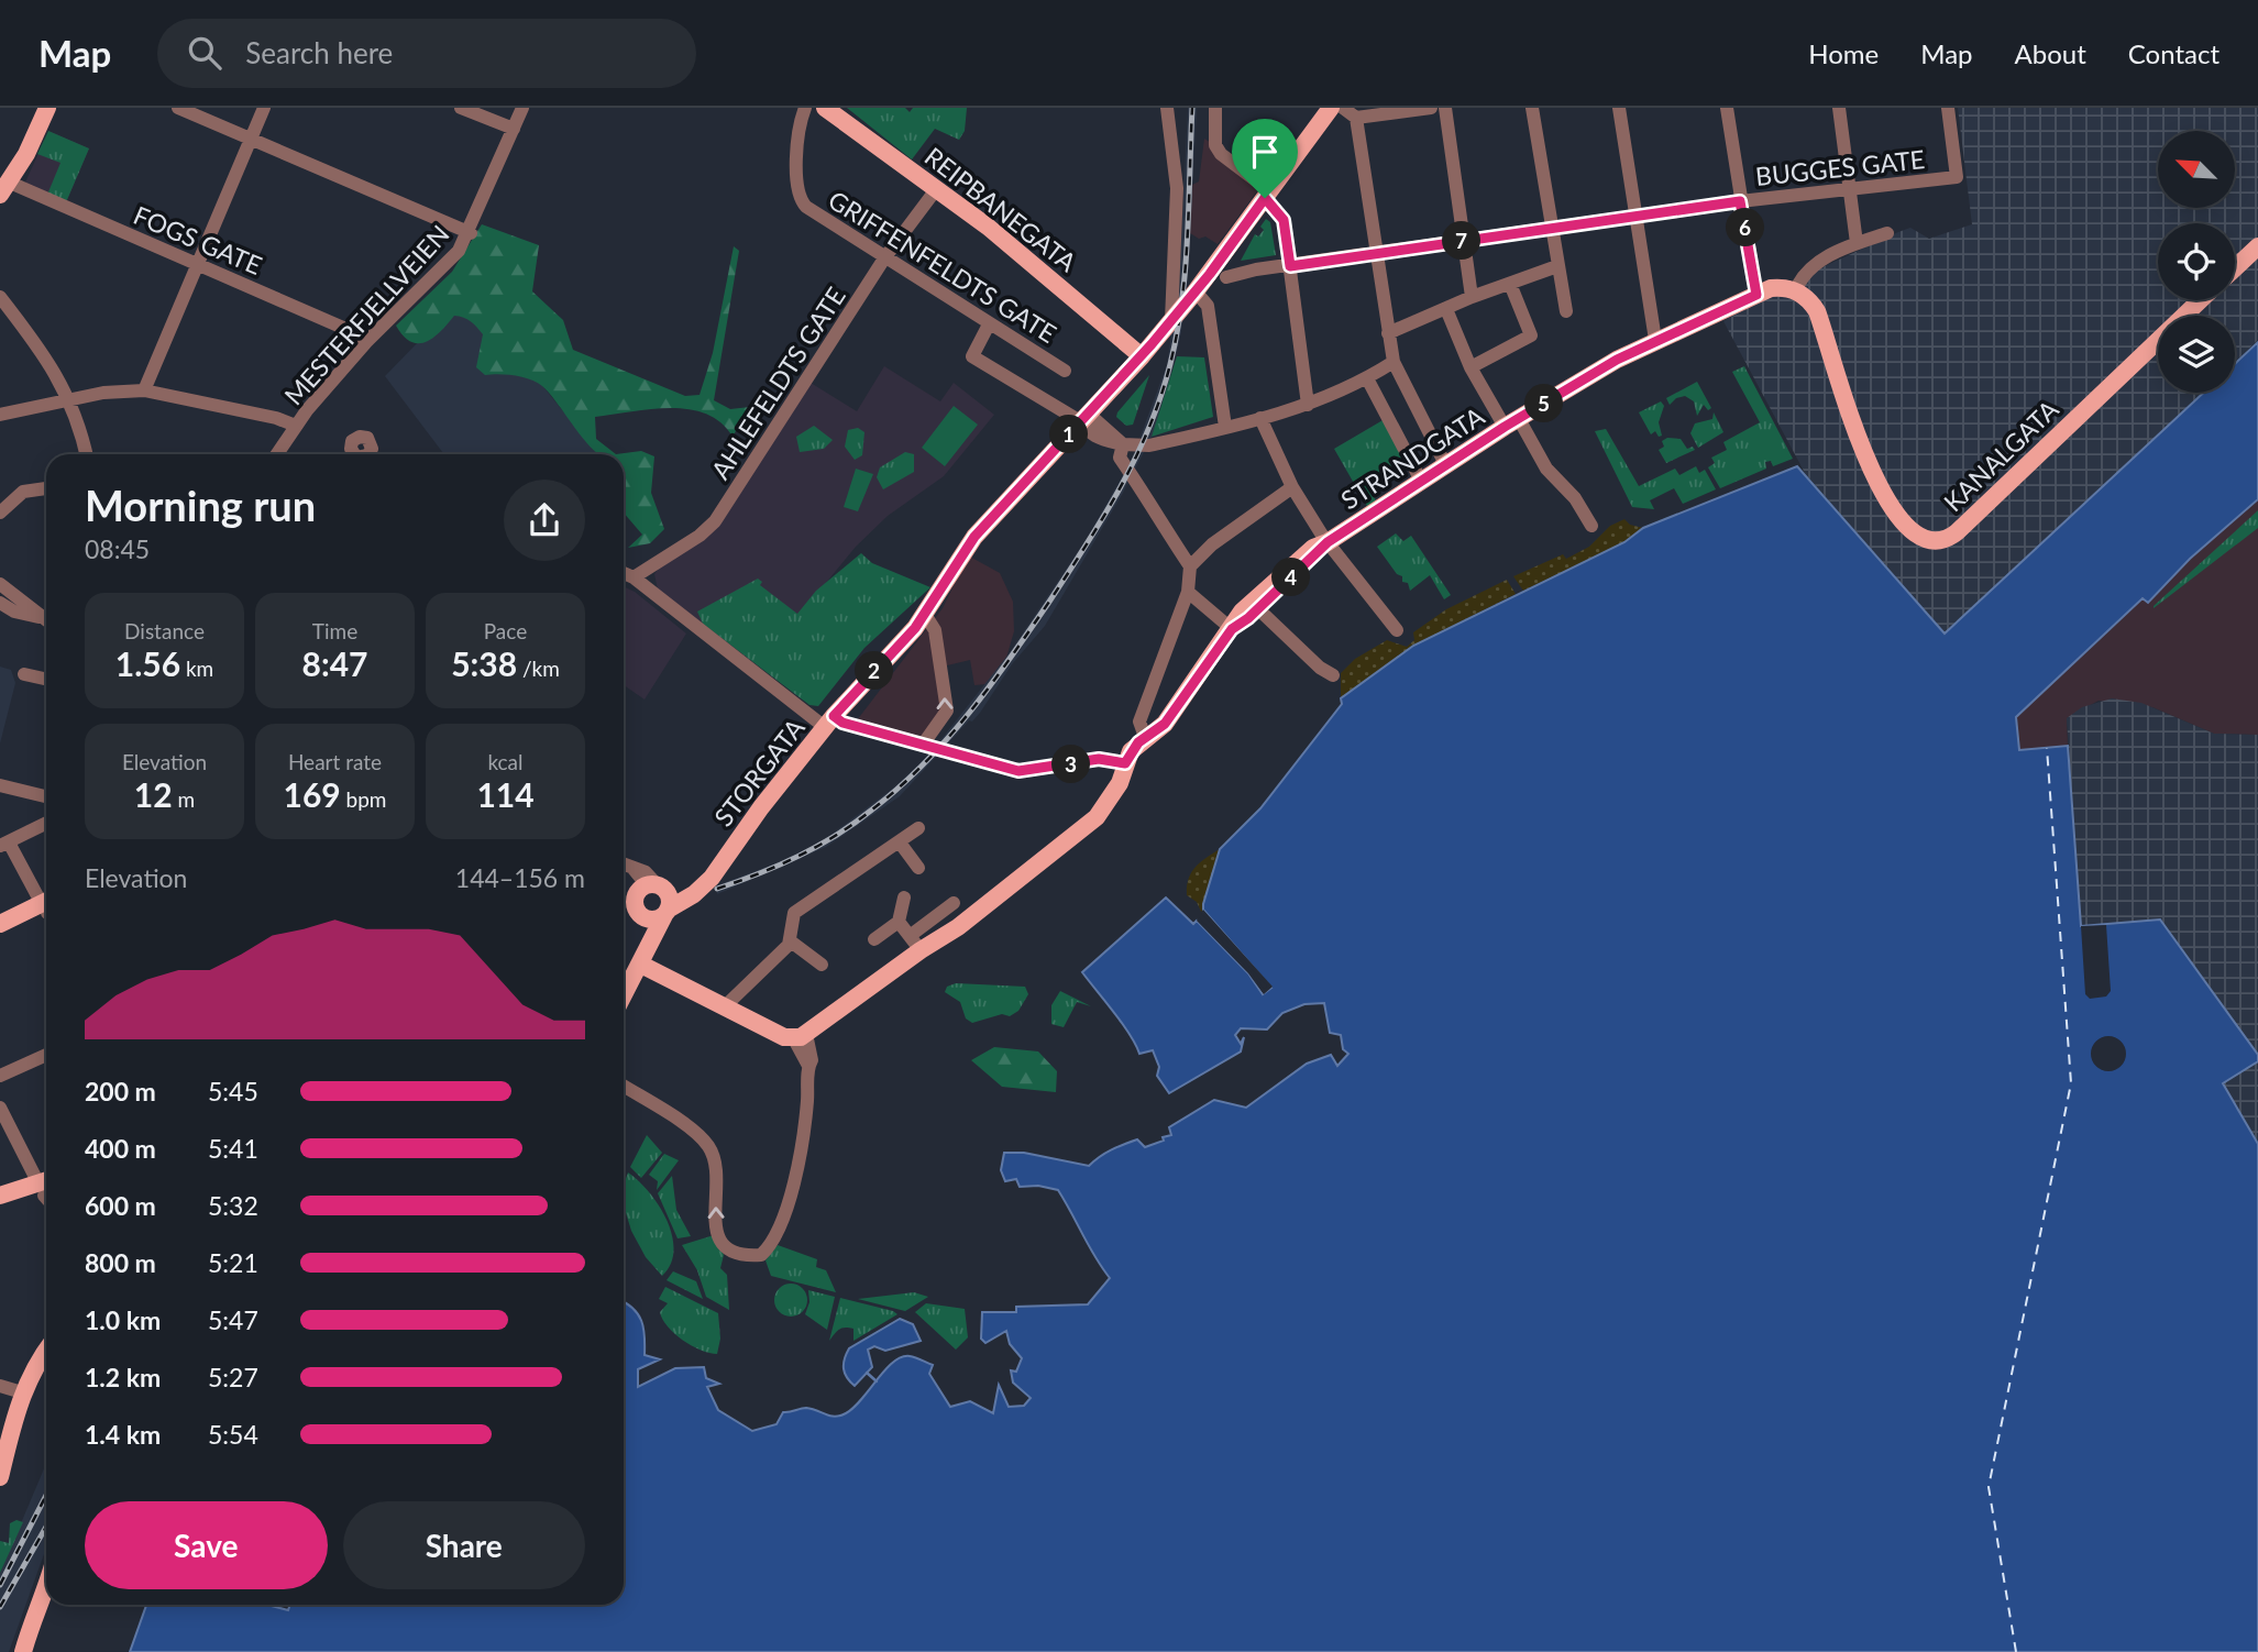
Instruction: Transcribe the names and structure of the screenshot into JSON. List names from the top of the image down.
{
  "streets": {
    "main road": [
      "REIPBANEGATA",
      "KANALGATA",
      "STRANDGATA",
      "STORGATA"
    ],
    "street": [
      "BUGGES GATE",
      "FOGS GATE",
      "GRIFFENFELDTS GATE",
      "MESTERFJELLVEIEN",
      "AHLEFELDTS GATE"
    ]
  },
  "crossings": [
    ["REIPBANEGATA", "AHLEFELDTS GATE"],
    ["REIPBANEGATA", "STORGATA"],
    ["FOGS GATE", "MESTERFJELLVEIEN"],
    ["GRIFFENFELDTS GATE", "AHLEFELDTS GATE"],
    ["KANALGATA", "STRANDGATA"]
  ],
  "north": "top left",
  "page": {
    "header": "Map",
    "search": "Search here",
    "nav": [
      "Home",
      "Map",
      "About",
      "Contact"
    ],
    "pins": [
      "6",
      "7",
      "5",
      "1",
      "4",
      "2",
      "3"
    ],
    "heading": ["Morning run", "08:45"],
    "stats": [
      ["Distance", "1.56 km"],
      ["Time", "8:47"],
      ["Pace", "5:38 /km"],
      ["Elevation", "12 m"],
      ["Heart rate", "169 bpm"],
      ["kcal", "114"]
    ],
    "chart": ["Elevation", "144–156 m"],
    "list": [
      {
        "name": "200 m",
        "note": "5:45"
      },
      {
        "name": "400 m",
        "note": "5:41"
      },
      {
        "name": "600 m",
        "note": "5:32"
      },
      {
        "name": "800 m",
        "note": "5:21"
      },
      {
        "name": "1.0 km",
        "note": "5:47"
      },
      {
        "name": "1.2 km",
        "note": "5:27"
      },
      {
        "name": "1.4 km",
        "note": "5:54"
      }
    ],
    "buttons": ["Save", "Share"]
  }
}
